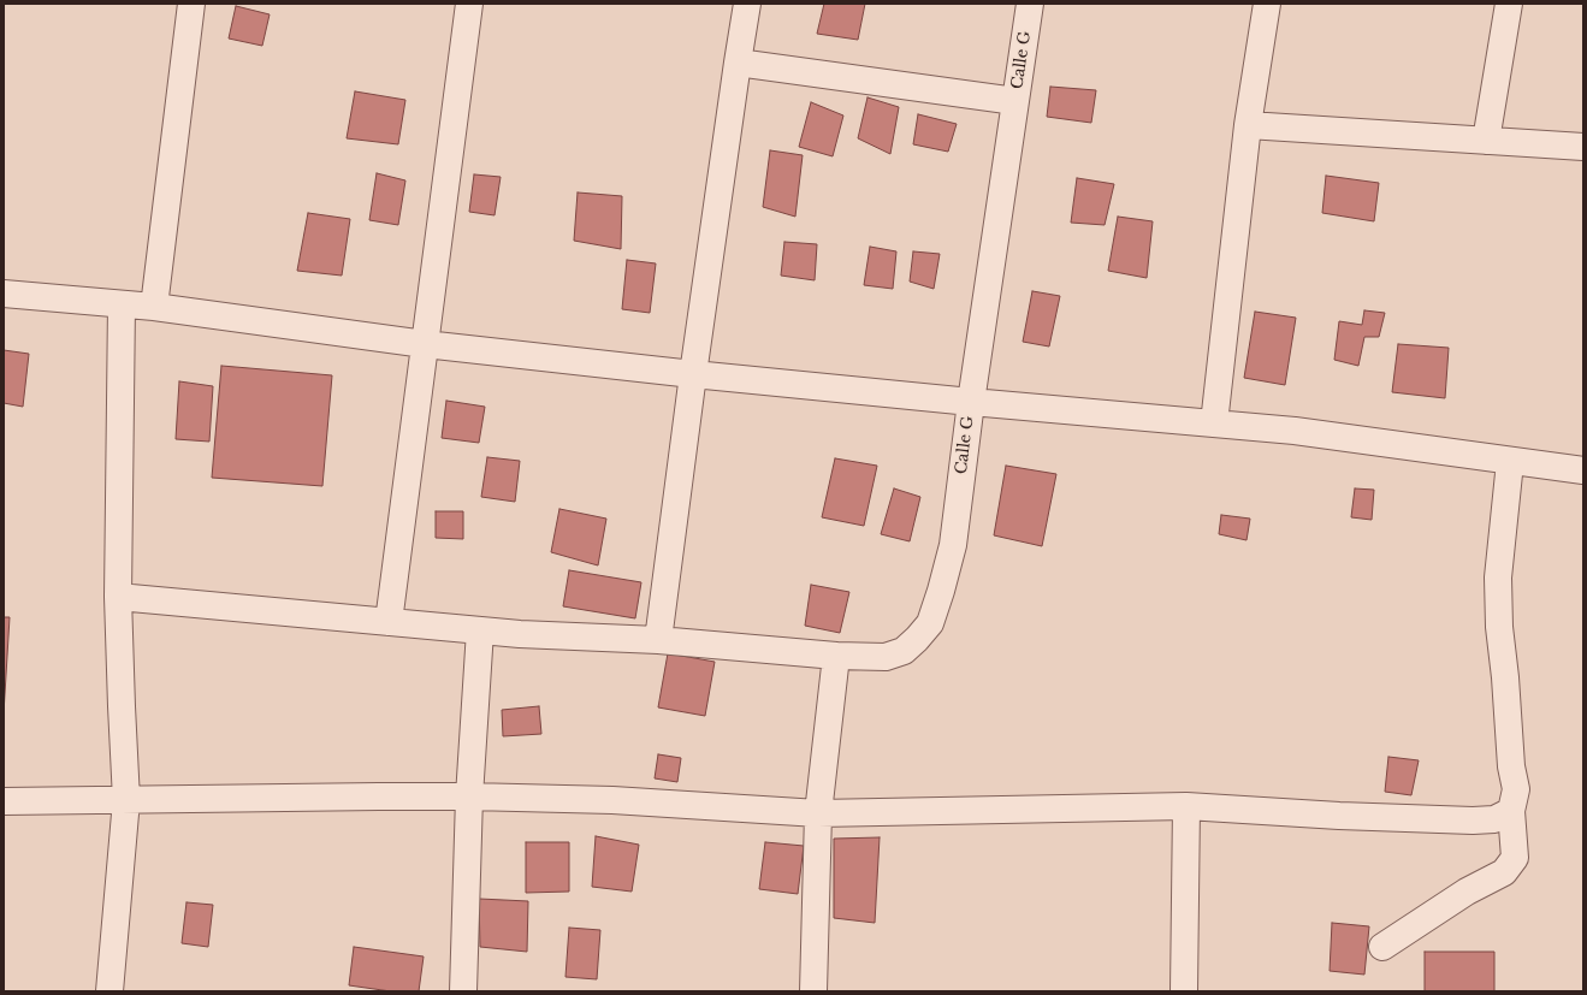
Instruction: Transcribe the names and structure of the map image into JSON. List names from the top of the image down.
{
  "streets": {
    "street": ["Calle G"]
  }
}
